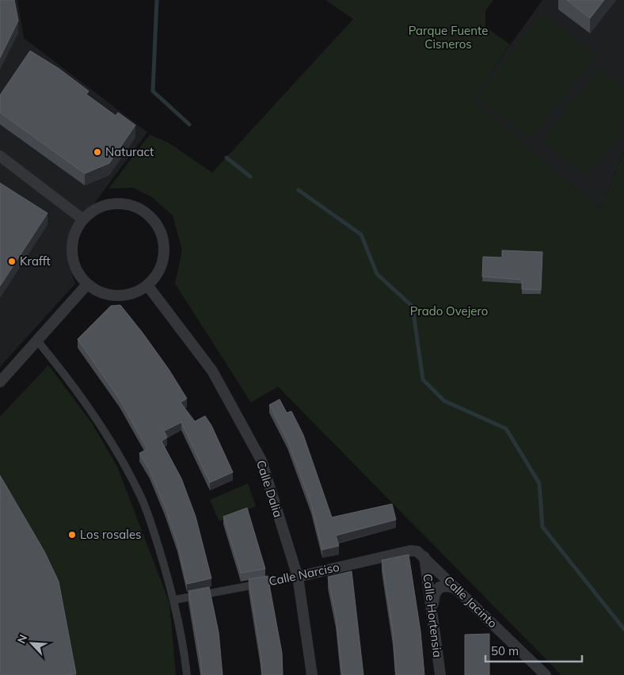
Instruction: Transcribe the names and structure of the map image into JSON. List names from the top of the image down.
{
  "streets": {
    "street": [
      "Calle Dalia",
      "Calle Narciso",
      "Calle Jacinto",
      "Calle Hortensia"
    ]
  },
  "crossings": [
    ["Calle Dalia", "Calle Narciso"],
    ["Calle Narciso", "Calle Jacinto"],
    ["Calle Jacinto", "Calle Hortensia"]
  ],
  "parks": ["Parque Fuente Cisneros", "Prado Ovejero"],
  "places": ["Naturact", "Krafft", "Los rosales"],
  "scale_bar": "50 m",
  "north": "top left"
}
